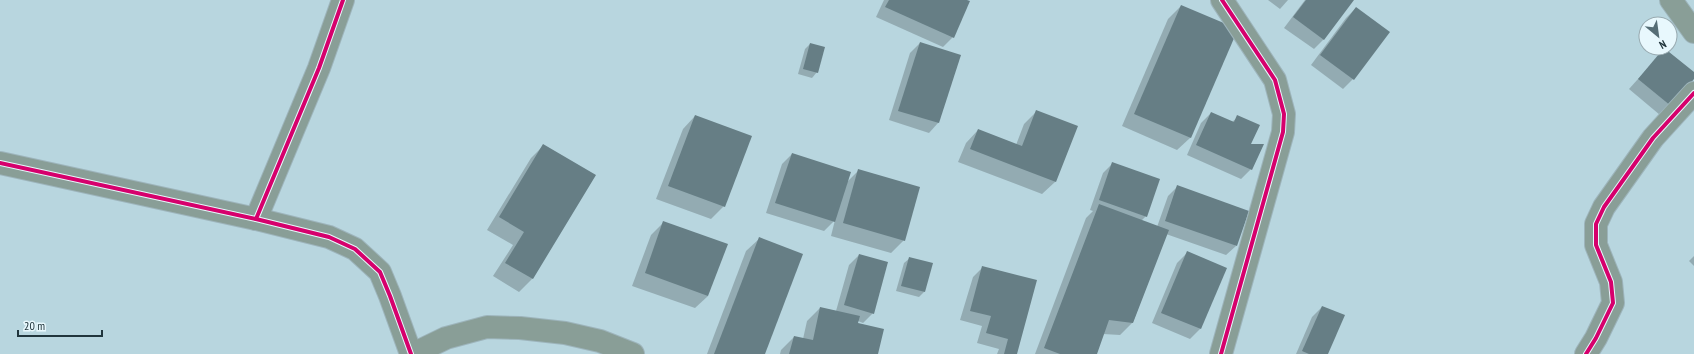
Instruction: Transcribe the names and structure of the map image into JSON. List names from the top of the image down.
{
  "scale_bar": "20 m",
  "north": "bottom right"
}
